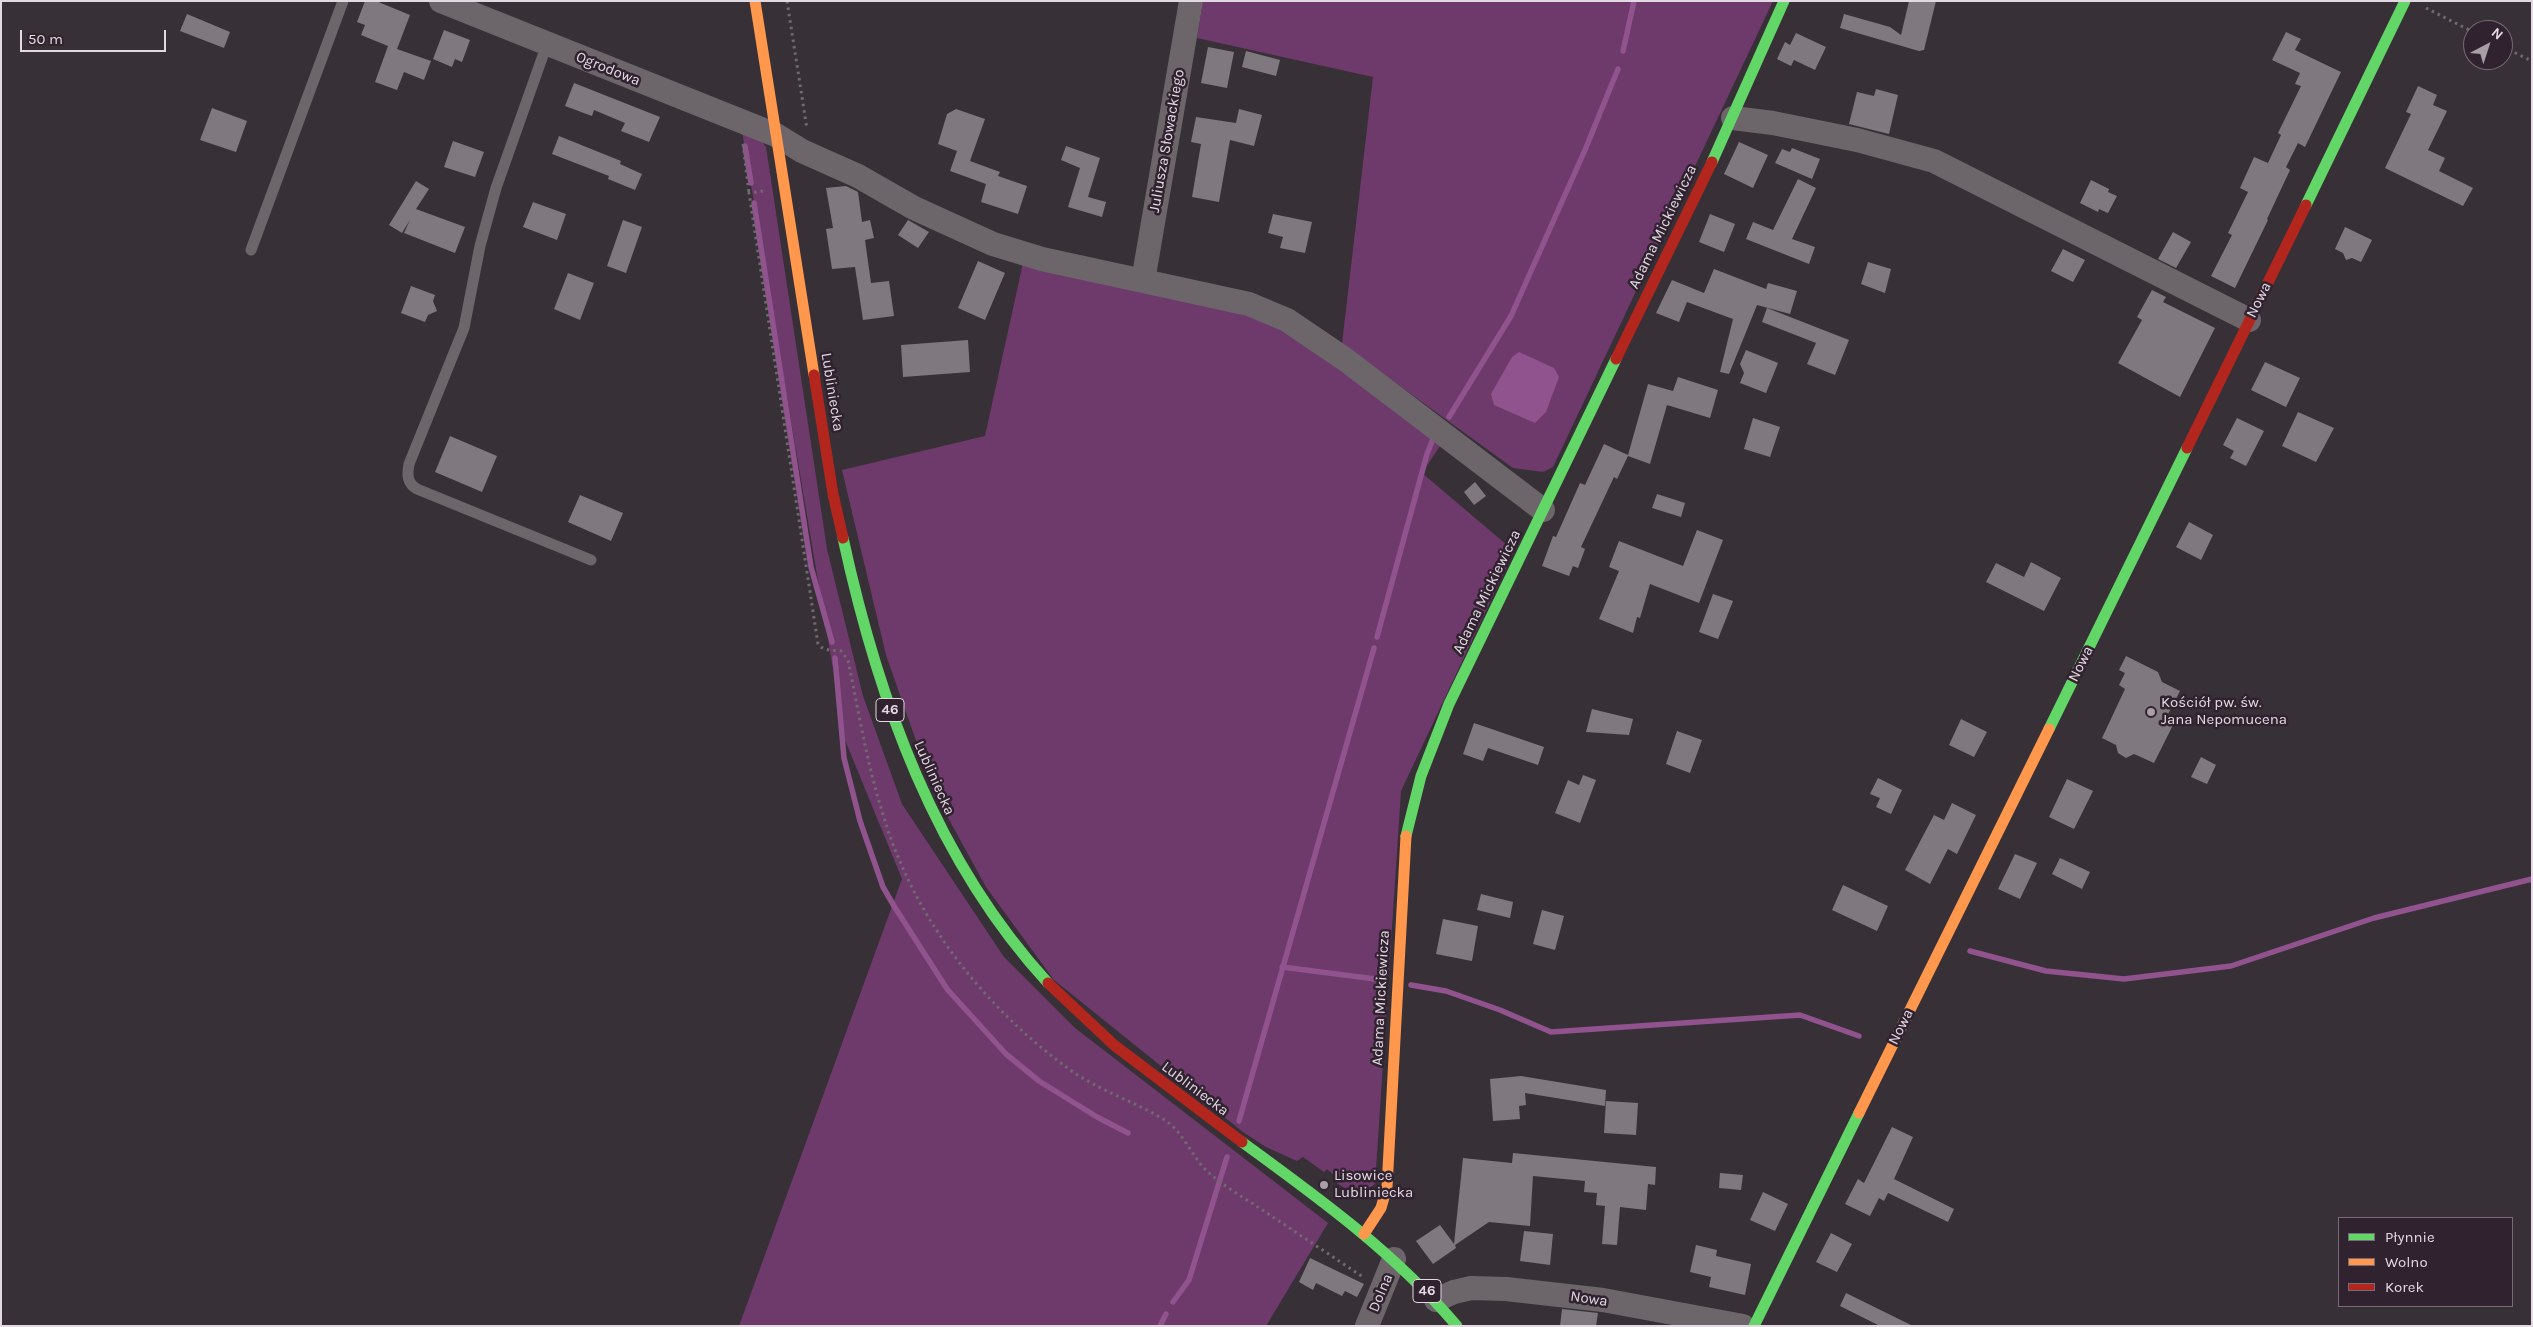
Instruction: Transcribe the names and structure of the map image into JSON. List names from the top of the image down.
{
  "streets": {
    "street": [
      "Ogrodowa",
      "Juliusza Słowackiego",
      "Adama Mickiewicza",
      "Nowa",
      "Lubliniecka",
      "46",
      "Dolna"
    ]
  },
  "crossings": [
    ["Ogrodowa", "Juliusza Słowackiego"],
    ["Ogrodowa", "Adama Mickiewicza"],
    ["Ogrodowa", "Lubliniecka"],
    ["Adama Mickiewicza", "Lubliniecka"],
    ["Nowa", "Lubliniecka"],
    ["Lubliniecka", "Dolna"]
  ],
  "places": ["Kościół pw. św. Jana Nepomucena", "Lisowice Lubliniecka"],
  "legend": ["Płynnie", "Wolno", "Korek"],
  "scale_bar": "50 m",
  "north": "top right"
}
